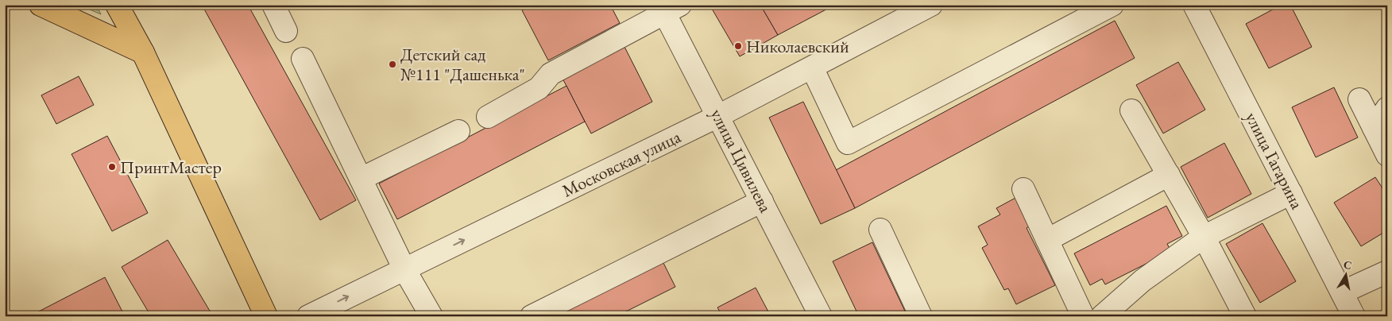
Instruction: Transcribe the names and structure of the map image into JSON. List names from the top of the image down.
{
  "streets": {
    "street": ["улица Цивилева", "улица Гагарина", "Московская улица"]
  },
  "crossings": [
    ["улица Цивилева", "Московская улица"]
  ],
  "places": ["Николаевский", "Детский сад №111 \"Дашенька\"", "ПринтМастер"],
  "north": "top"
}
